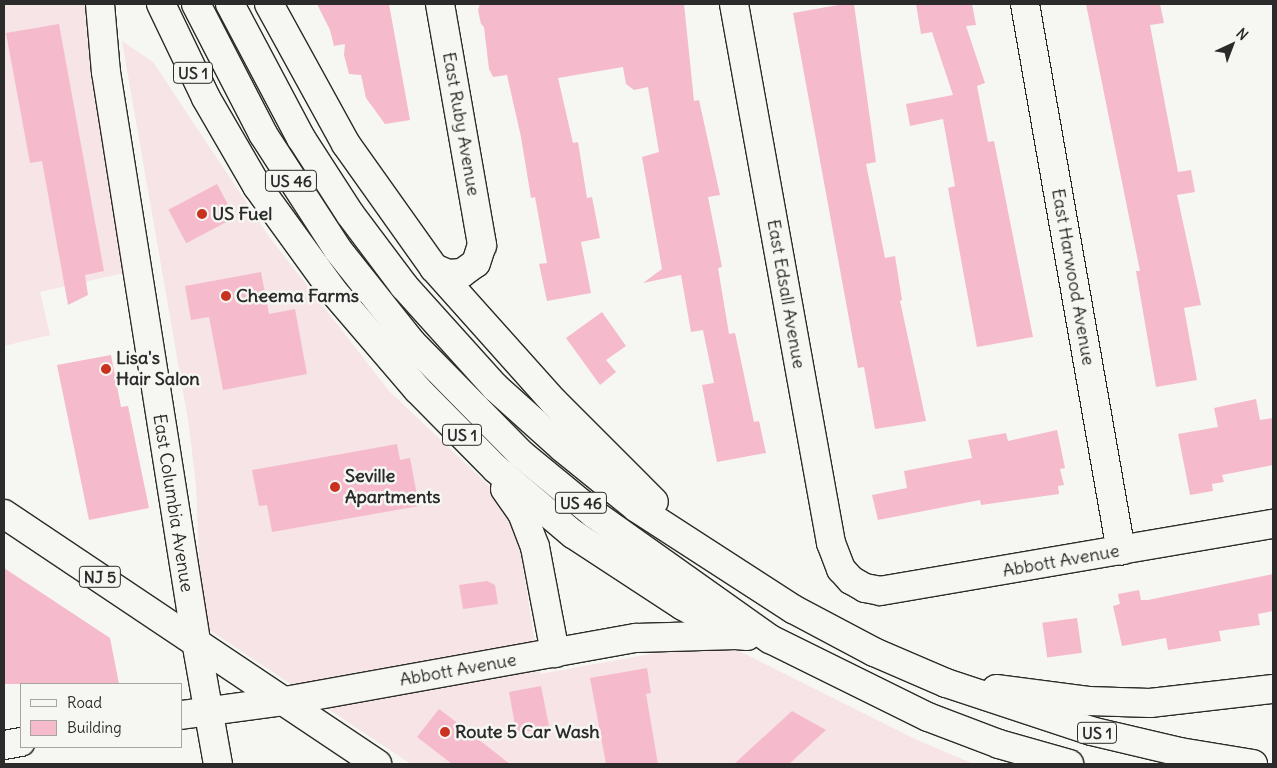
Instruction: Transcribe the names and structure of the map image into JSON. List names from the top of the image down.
{
  "streets": {
    "main road": [
      "US 1",
      "East Ruby Avenue",
      "US 46",
      "East Harwood Avenue",
      "East Edsall Avenue",
      "East Columbia Avenue",
      "Abbott Avenue",
      "NJ 5"
    ]
  },
  "crossings": [
    ["US 1", "East Ruby Avenue"],
    ["US 1", "US 46"],
    ["US 1", "Abbott Avenue"],
    ["East Harwood Avenue", "Abbott Avenue"],
    ["East Edsall Avenue", "Abbott Avenue"],
    ["East Columbia Avenue", "Abbott Avenue"],
    ["East Columbia Avenue", "NJ 5"],
    ["Abbott Avenue", "NJ 5"]
  ],
  "places": [
    "US Fuel",
    "Cheema Farms",
    "Lisa's Hair Salon",
    "Seville Apartments",
    "Route 5 Car Wash"
  ],
  "legend": ["Road", "Building"],
  "north": "top right"
}
